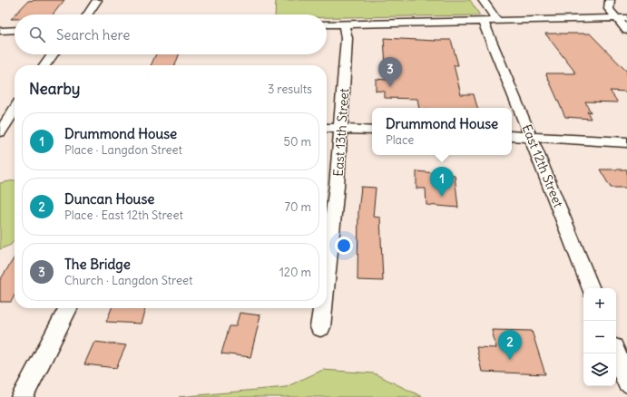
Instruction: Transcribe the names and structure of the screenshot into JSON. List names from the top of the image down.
{
  "streets": {
    "street": ["East 13th Street", "East 12th Street"]
  },
  "page": {
    "search": "Search here",
    "pins": ["3", "1", "2"],
    "heading": ["Nearby", "3 results"],
    "popup": ["Drummond House", "Place"],
    "list": [
      {
        "mark": "1",
        "name": "Drummond House",
        "note": "Place · Langdon Street",
        "value": "50 m"
      },
      {
        "mark": "2",
        "name": "Duncan House",
        "note": "Place · East 12th Street",
        "value": "70 m"
      },
      {
        "mark": "3",
        "name": "The Bridge",
        "note": "Church · Langdon Street",
        "value": "120 m"
      }
    ],
    "map_buttons": ["+", "−"]
  }
}
